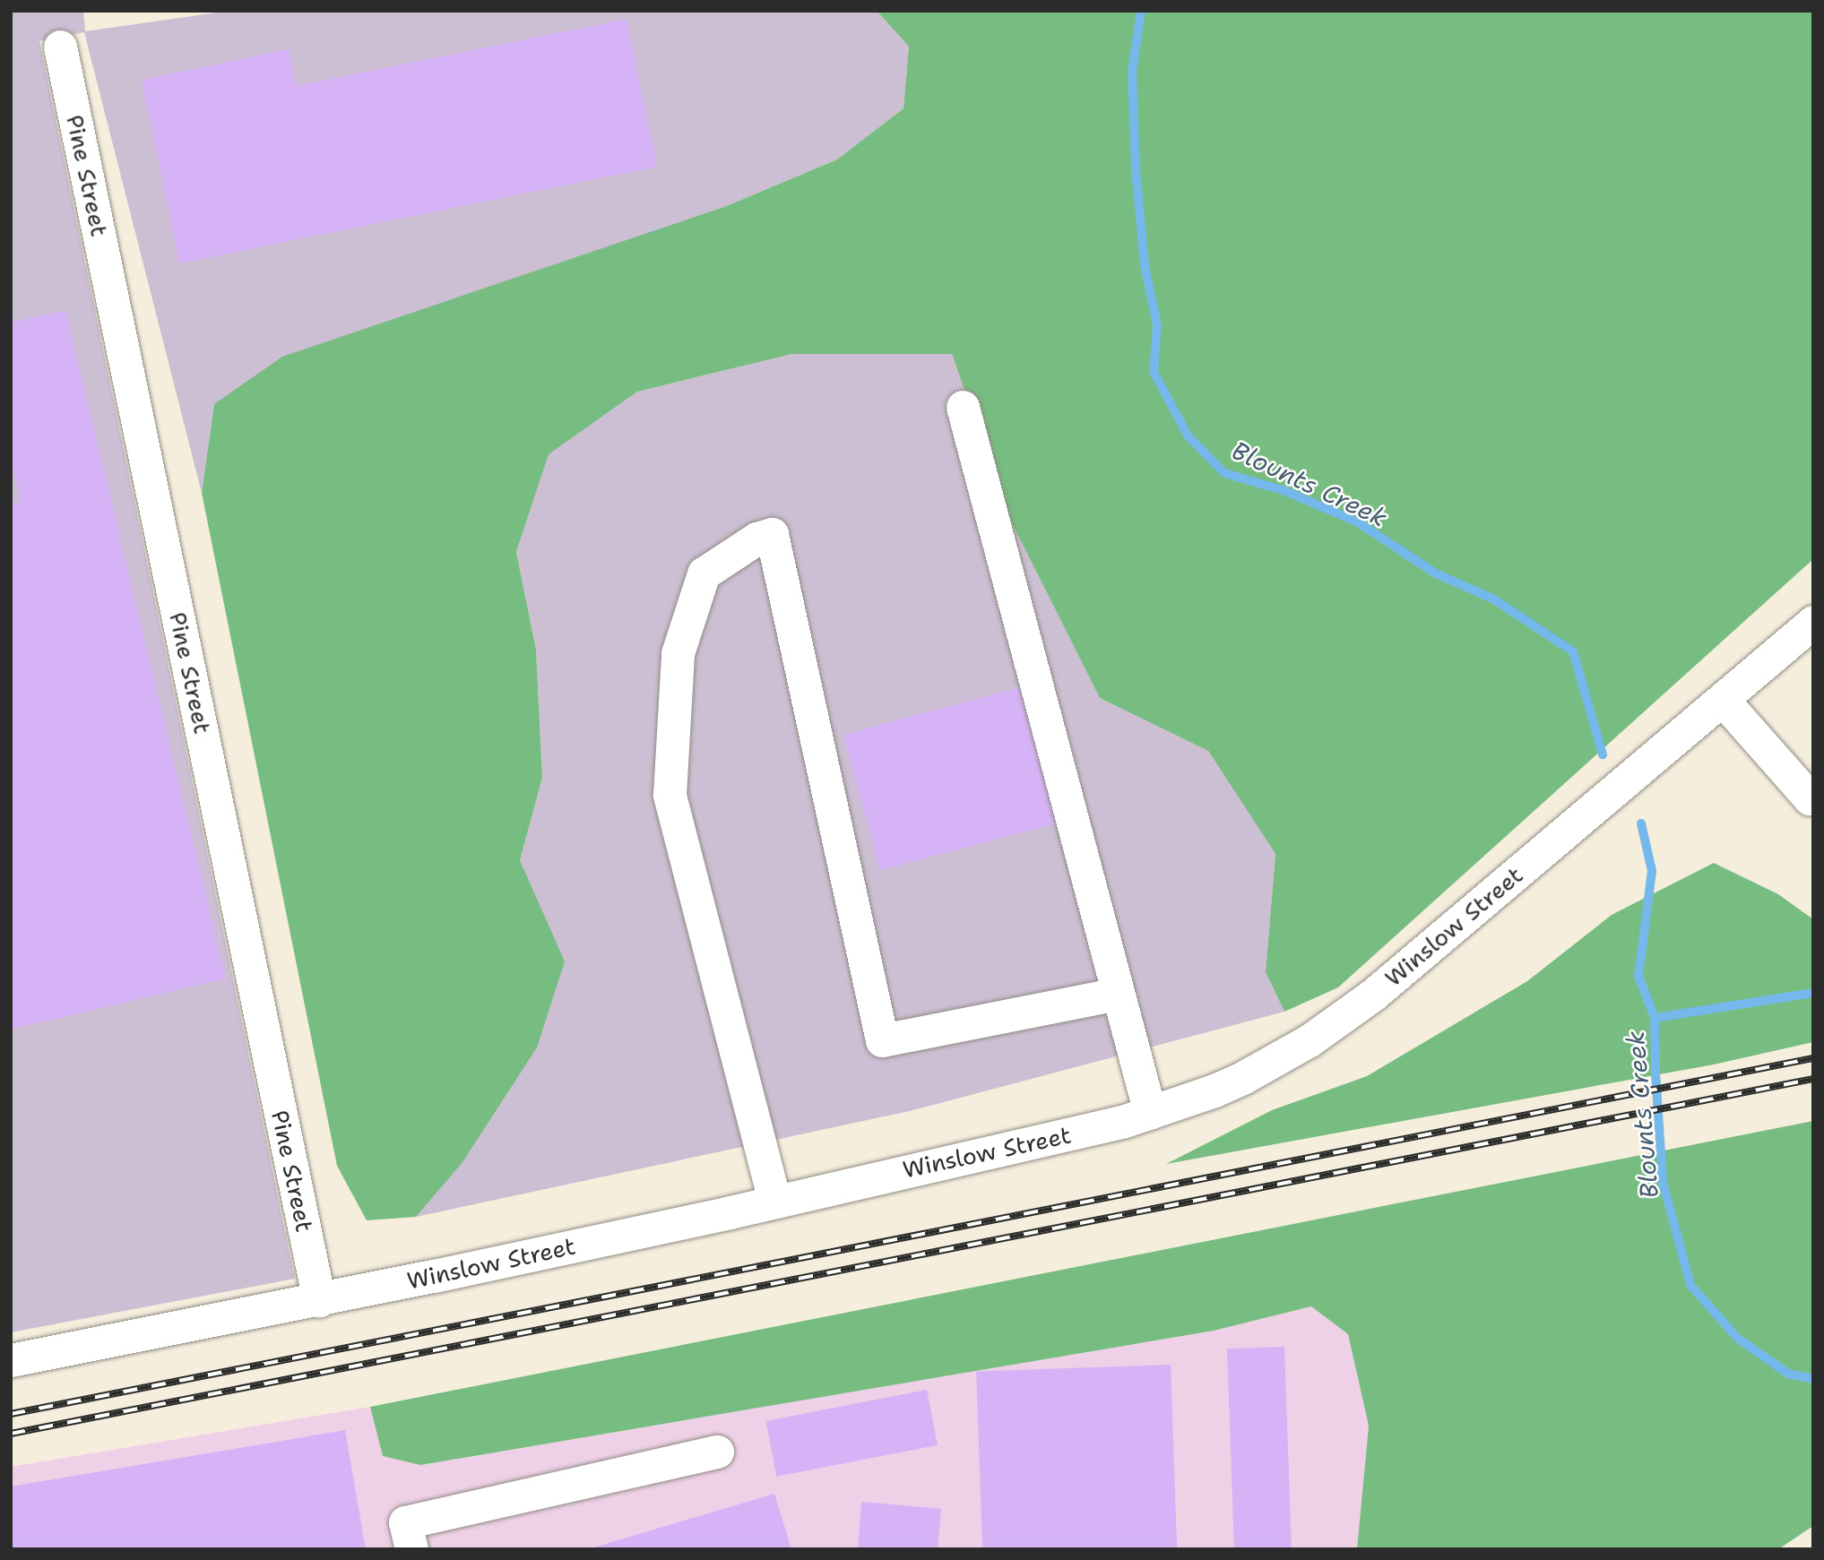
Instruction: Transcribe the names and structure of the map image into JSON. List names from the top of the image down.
{
  "streets": {
    "street": ["Pine Street", "Winslow Street"]
  },
  "crossings": [
    ["Pine Street", "Winslow Street"]
  ],
  "water": ["Blounts Creek"]
}
